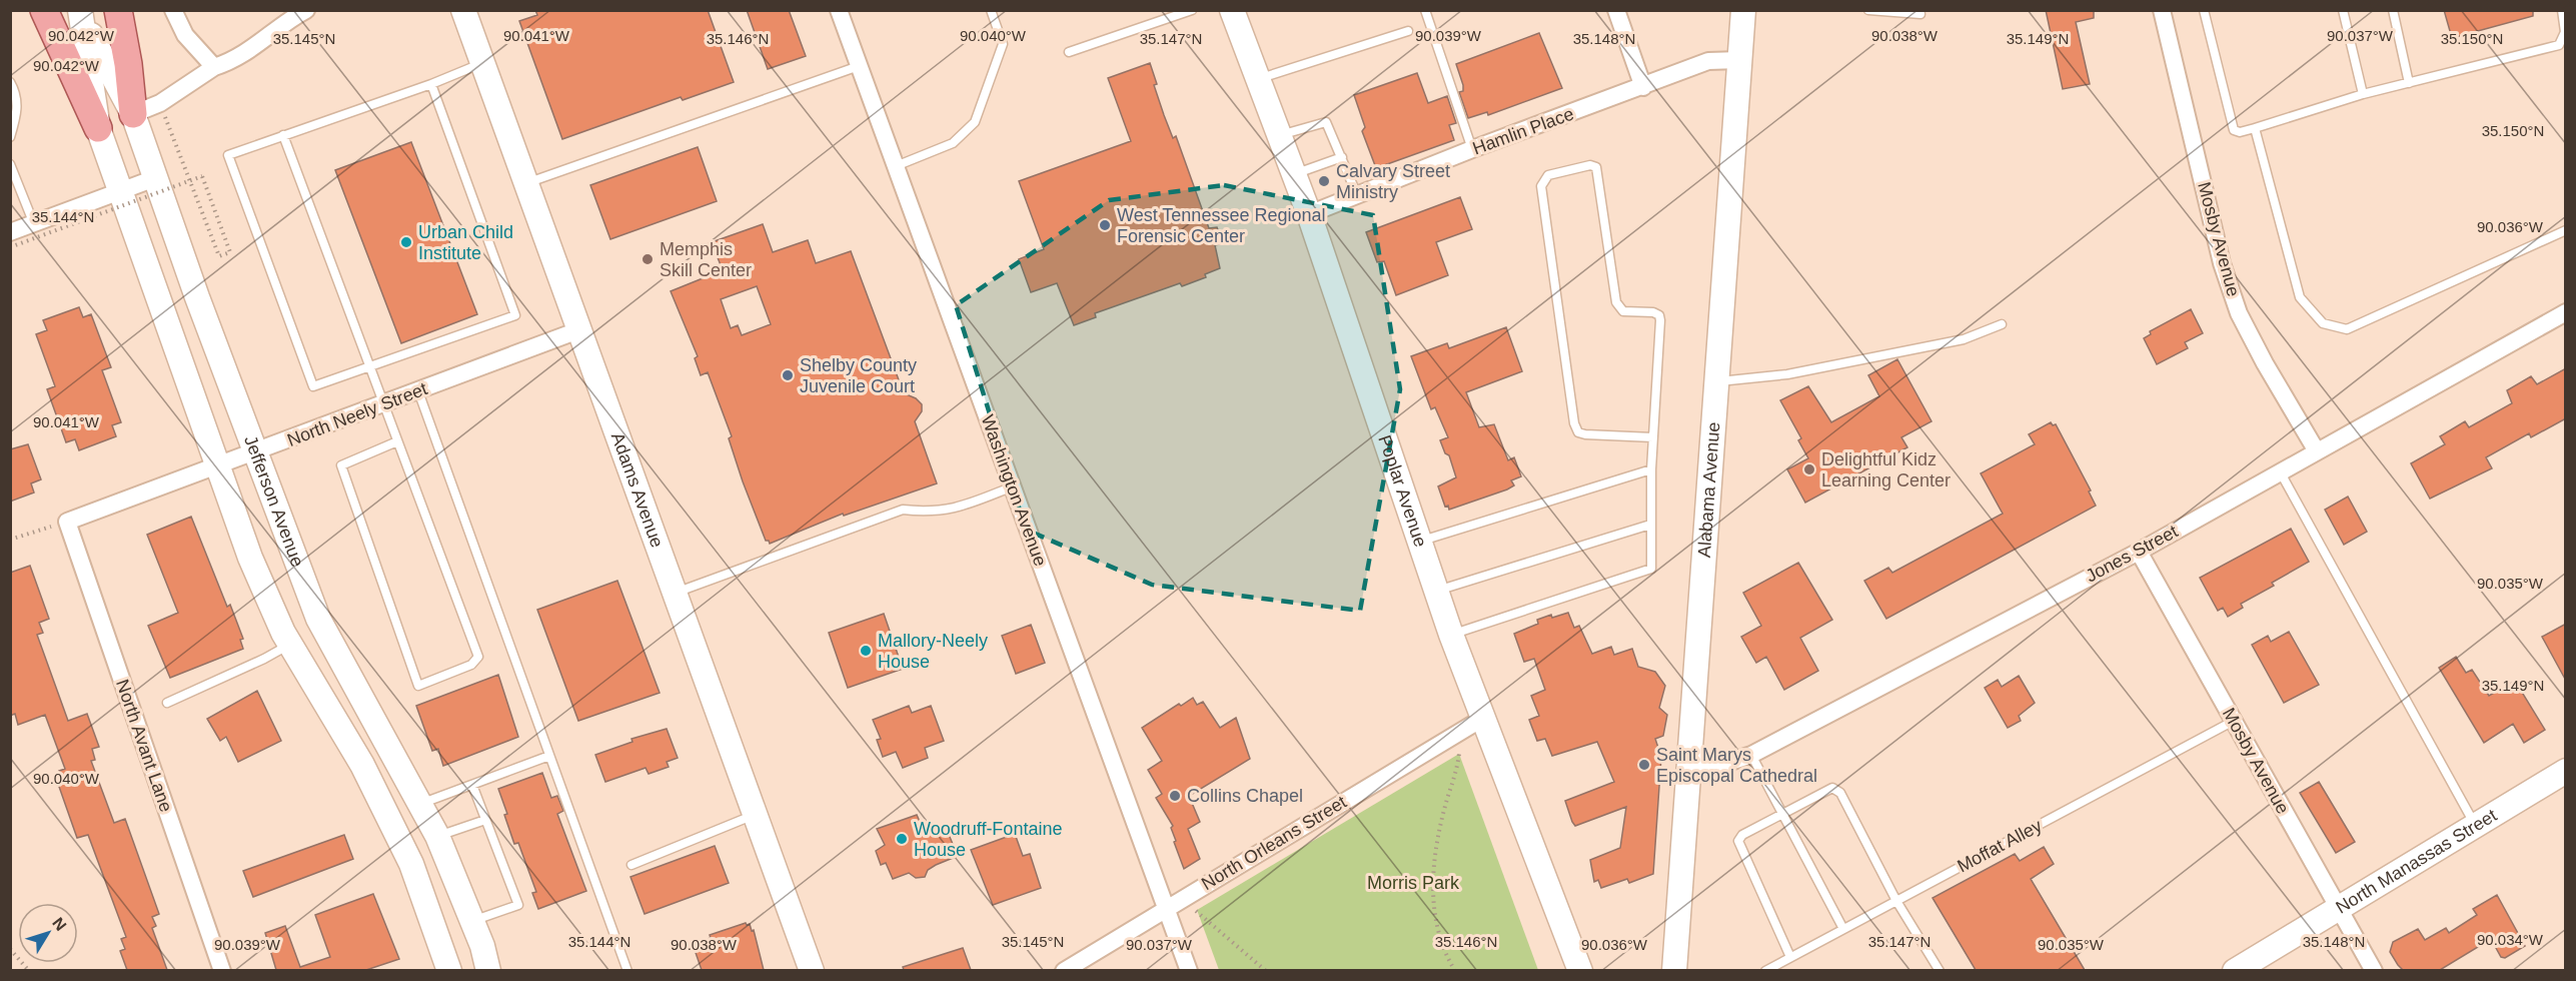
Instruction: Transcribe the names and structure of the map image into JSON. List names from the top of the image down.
{
  "streets": {
    "main road": [
      "Adams Avenue",
      "Alabama Avenue",
      "Poplar Avenue",
      "Jefferson Avenue",
      "North Manassas Street"
    ],
    "street": [
      "Hamlin Place",
      "Mosby Avenue",
      "North Neely Street",
      "Washington Avenue",
      "Jones Street",
      "North Avant Lane",
      "North Orleans Street"
    ],
    "lane": ["Moffat Alley"]
  },
  "crossings": [
    ["Hamlin Place", "Alabama Avenue"],
    ["Hamlin Place", "Poplar Avenue"],
    ["Mosby Avenue", "Jones Street"],
    ["Mosby Avenue", "Moffat Alley"],
    ["Mosby Avenue", "North Manassas Street"],
    ["North Neely Street", "Adams Avenue"],
    ["North Neely Street", "Jefferson Avenue"],
    ["North Neely Street", "North Avant Lane"],
    ["Washington Avenue", "North Orleans Street"],
    ["Alabama Avenue", "Jones Street"],
    ["Poplar Avenue", "North Orleans Street"]
  ],
  "parks": ["Morris Park"],
  "places": [
    "Calvary Street Ministry",
    "West Tennessee Regional Forensic Center",
    "Urban Child Institute",
    "Memphis Skill Center",
    "Shelby County Juvenile Court",
    "Delightful Kidz Learning Center",
    "Mallory-Neely House",
    "Saint Marys Episcopal Cathedral",
    "Collins Chapel",
    "Woodruff-Fontaine House"
  ],
  "north": "top right",
  "coordinates": [
    "90.042°W",
    "90.041°W",
    "90.040°W",
    "90.039°W",
    "90.038°W",
    "90.037°W",
    "35.149°N",
    "35.145°N",
    "35.146°N",
    "35.147°N",
    "35.148°N",
    "35.150°N",
    "35.144°N",
    "90.036°W",
    "90.035°W",
    "90.034°W"
  ]
}
